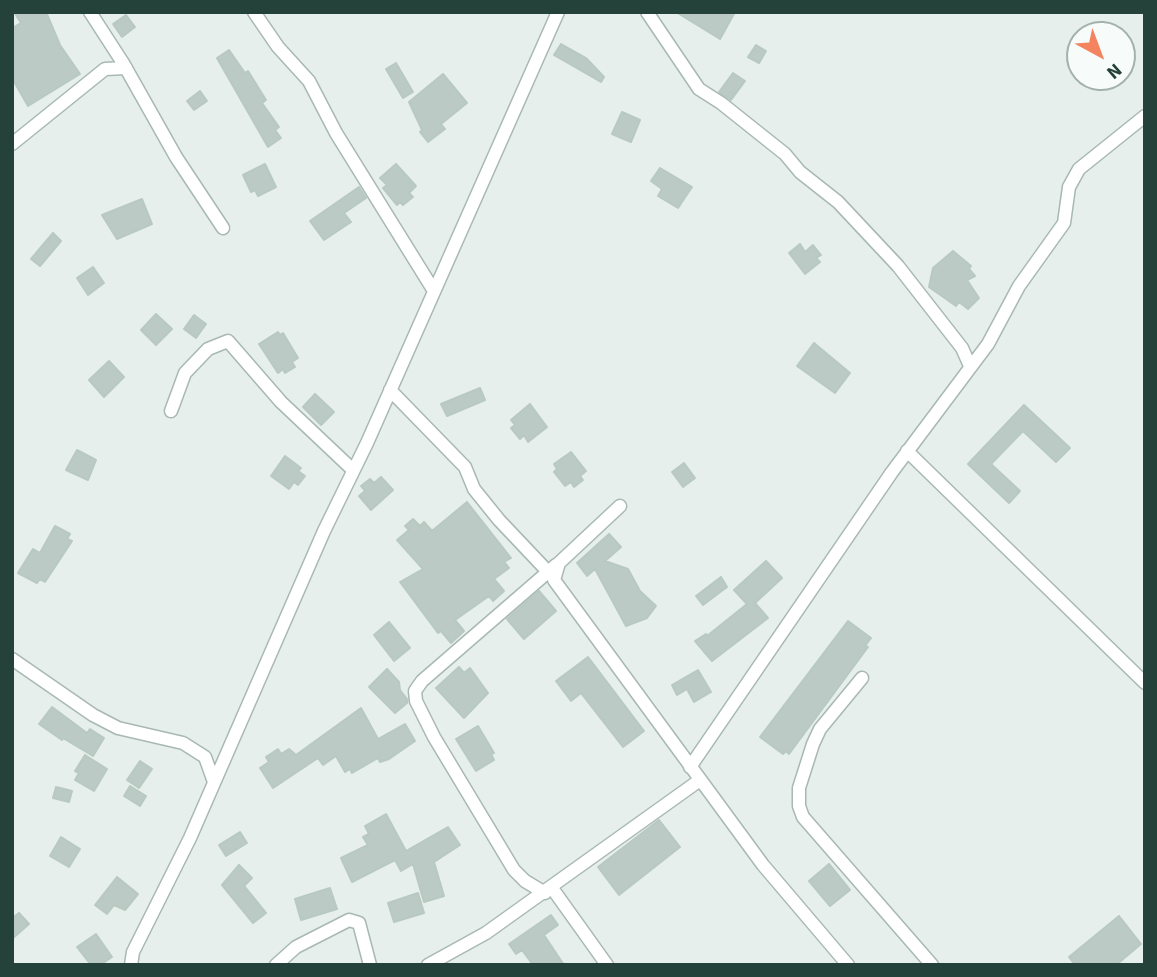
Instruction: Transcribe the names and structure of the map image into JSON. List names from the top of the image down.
{
  "north": "bottom right"
}
